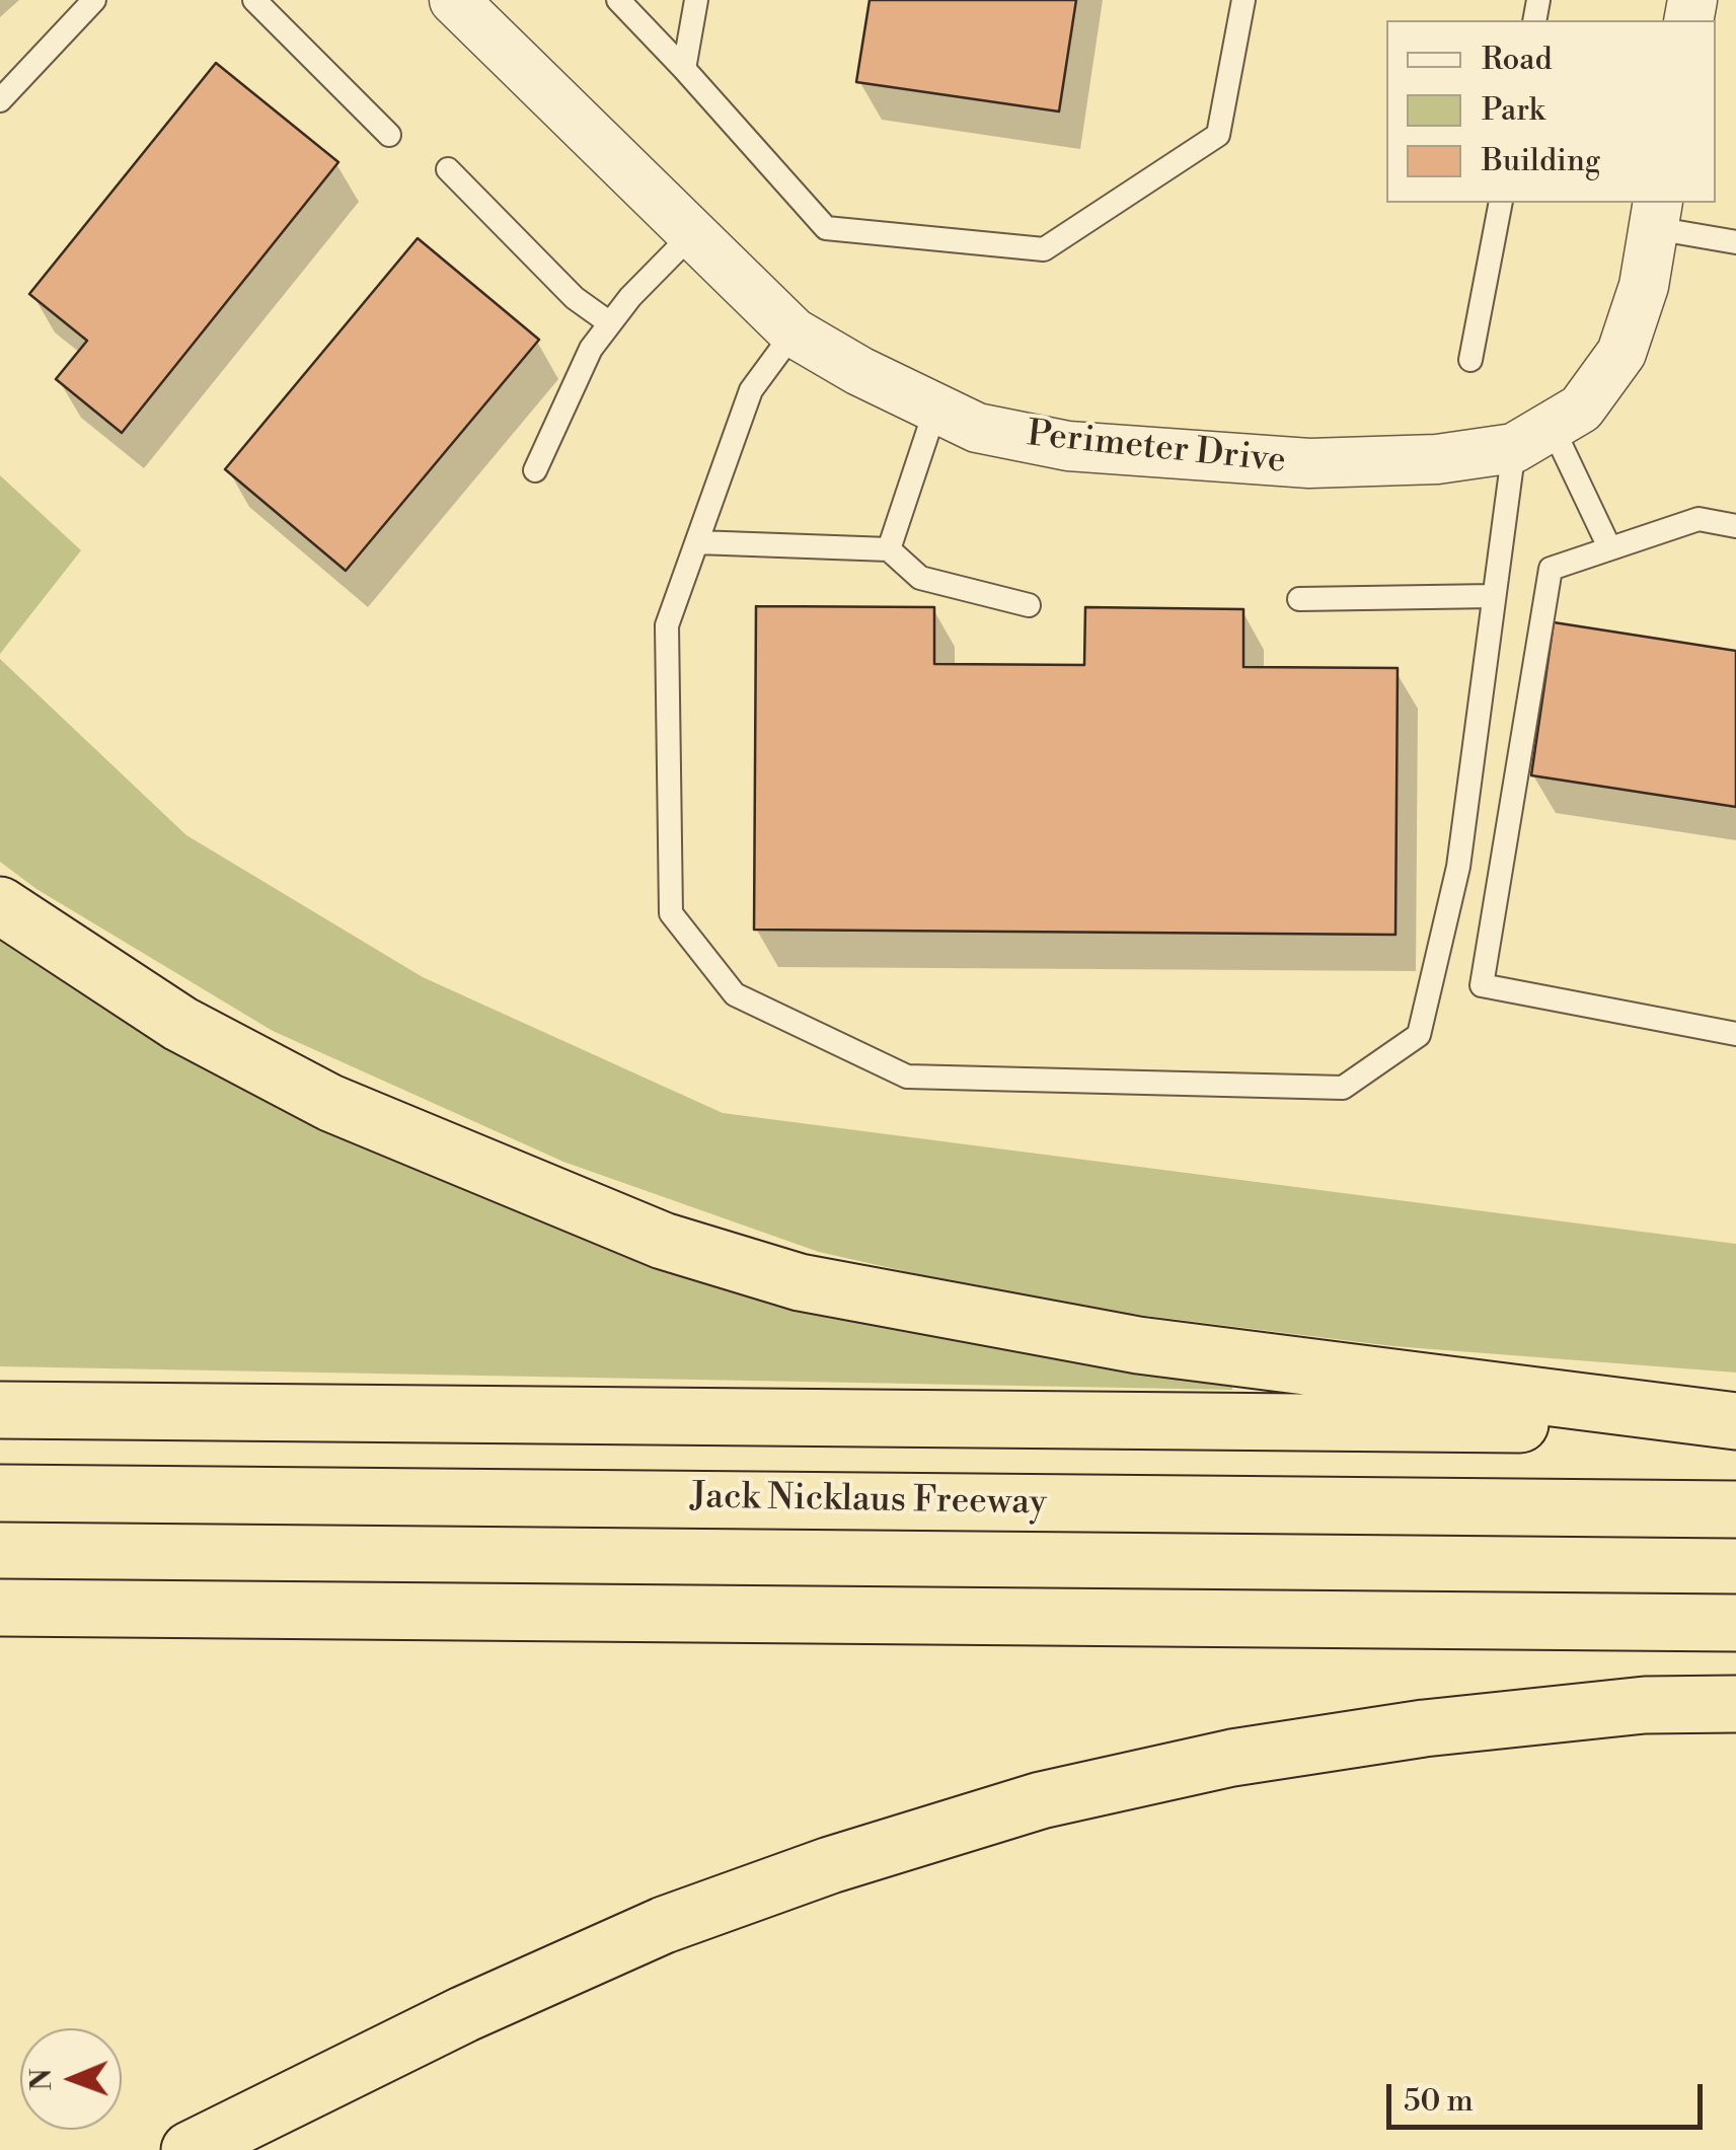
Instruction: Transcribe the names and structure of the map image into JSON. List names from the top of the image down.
{
  "streets": {
    "highway": ["Jack Nicklaus Freeway"],
    "street": ["Perimeter Drive"]
  },
  "legend": ["Road", "Park", "Building"],
  "scale_bar": "50 m",
  "north": "left"
}
